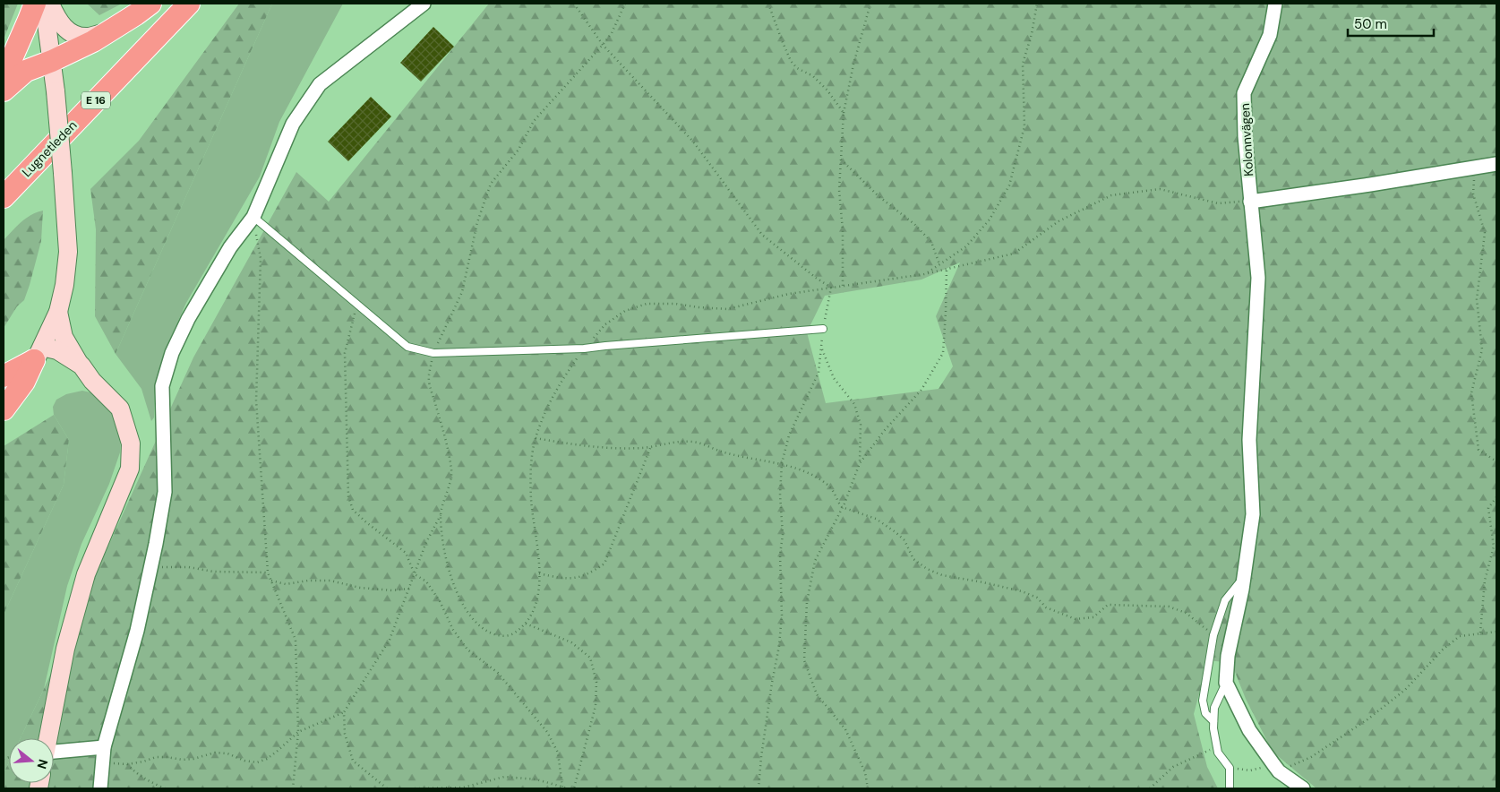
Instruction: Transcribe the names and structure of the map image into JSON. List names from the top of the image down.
{
  "streets": {
    "highway": ["E 16", "Lugnetleden"],
    "street": ["Kolonnvägen"]
  },
  "scale_bar": "50 m",
  "north": "right"
}
